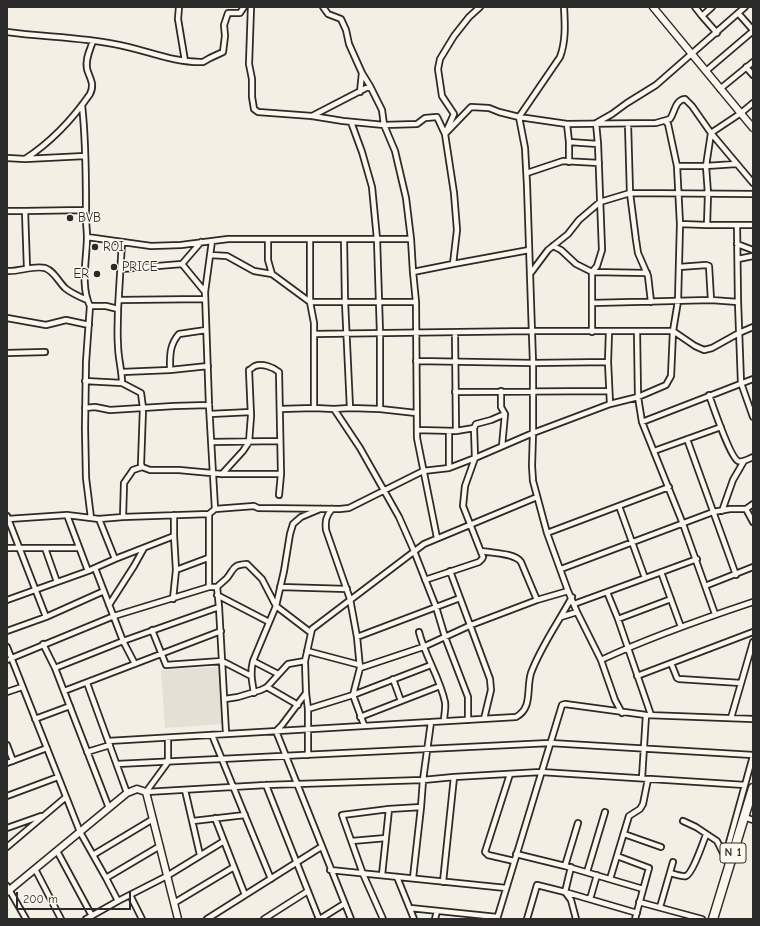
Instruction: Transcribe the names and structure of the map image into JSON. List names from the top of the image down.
{
  "streets": {
    "highway": ["N 1"]
  },
  "places": [
    "BVB",
    "ROI",
    "PRICE",
    "ER"
  ],
  "scale_bar": "200 m"
}
